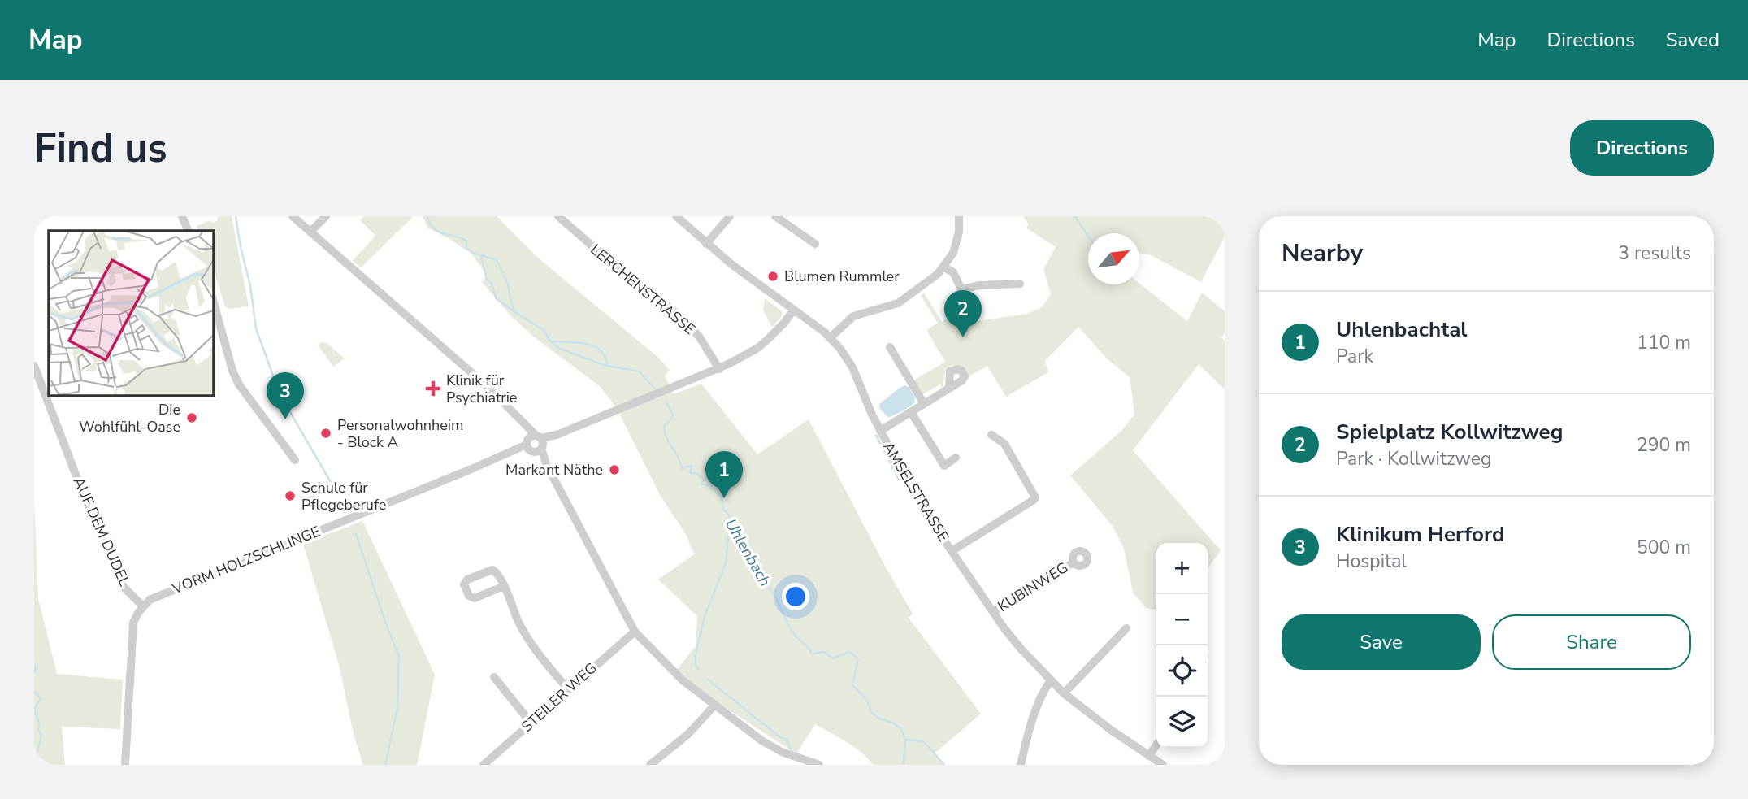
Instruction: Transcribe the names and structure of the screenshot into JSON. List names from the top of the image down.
{
  "streets": {
    "street": [
      "LERCHENSTRASSE",
      "AMSELSTRASSE",
      "AUF DEM DUDEL",
      "VORM HOLZSCHLINGE",
      "KUBINWEG",
      "STEILER WEG"
    ]
  },
  "crossings": [
    ["LERCHENSTRASSE", "VORM HOLZSCHLINGE"],
    ["AMSELSTRASSE", "VORM HOLZSCHLINGE"],
    ["AMSELSTRASSE", "KUBINWEG"],
    ["AUF DEM DUDEL", "VORM HOLZSCHLINGE"]
  ],
  "water": ["Uhlenbach"],
  "places": {
    "other": [
      "Blumen Rummler",
      "Die Wohlfühl-Oase",
      "Personalwohnheim - Block A",
      "Markant Näthe",
      "Schule für Pflegeberufe"
    ],
    "health": ["Klinik für Psychiatrie"]
  },
  "north": "top right",
  "page": {
    "header": "Map",
    "nav": ["Map", "Directions", "Saved"],
    "buttons": [
      "Directions",
      ["Save", "Share"]
    ],
    "title": "Find us",
    "heading": ["Nearby", "3 results"],
    "pins": ["2", "3", "1"],
    "list": [
      {
        "mark": "1",
        "name": "Uhlenbachtal",
        "note": "Park",
        "value": "110 m"
      },
      {
        "mark": "2",
        "name": "Spielplatz Kollwitzweg",
        "note": "Park · Kollwitzweg",
        "value": "290 m"
      },
      {
        "mark": "3",
        "name": "Klinikum Herford",
        "note": "Hospital",
        "value": "500 m"
      }
    ],
    "map_buttons": ["+", "−"]
  }
}
